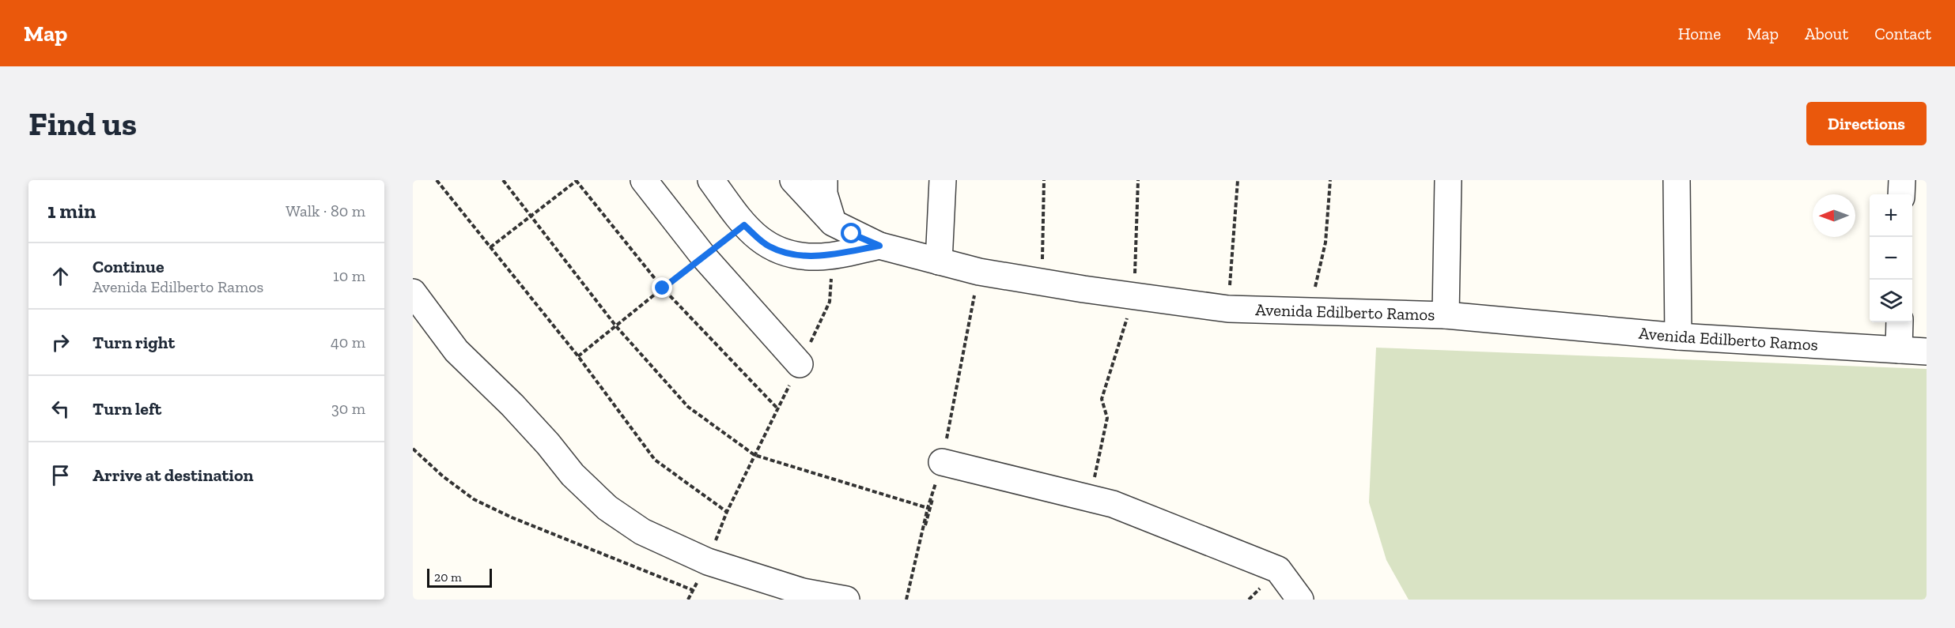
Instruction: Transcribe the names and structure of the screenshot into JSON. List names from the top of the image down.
{
  "streets": {
    "street": ["Avenida Edilberto Ramos"]
  },
  "scale_bar": "20 m",
  "north": "left",
  "page": {
    "header": "Map",
    "nav": [
      "Home",
      "Map",
      "About",
      "Contact"
    ],
    "buttons": "Directions",
    "title": "Find us",
    "heading": ["1 min", "Walk · 80 m"],
    "map_buttons": ["+", "−"],
    "list": [
      ["Continue", "Avenida Edilberto Ramos", "10 m"],
      ["Turn right", "40 m"],
      ["Turn left", "30 m"],
      "Arrive at destination"
    ],
    "scale": "20 m"
  }
}
